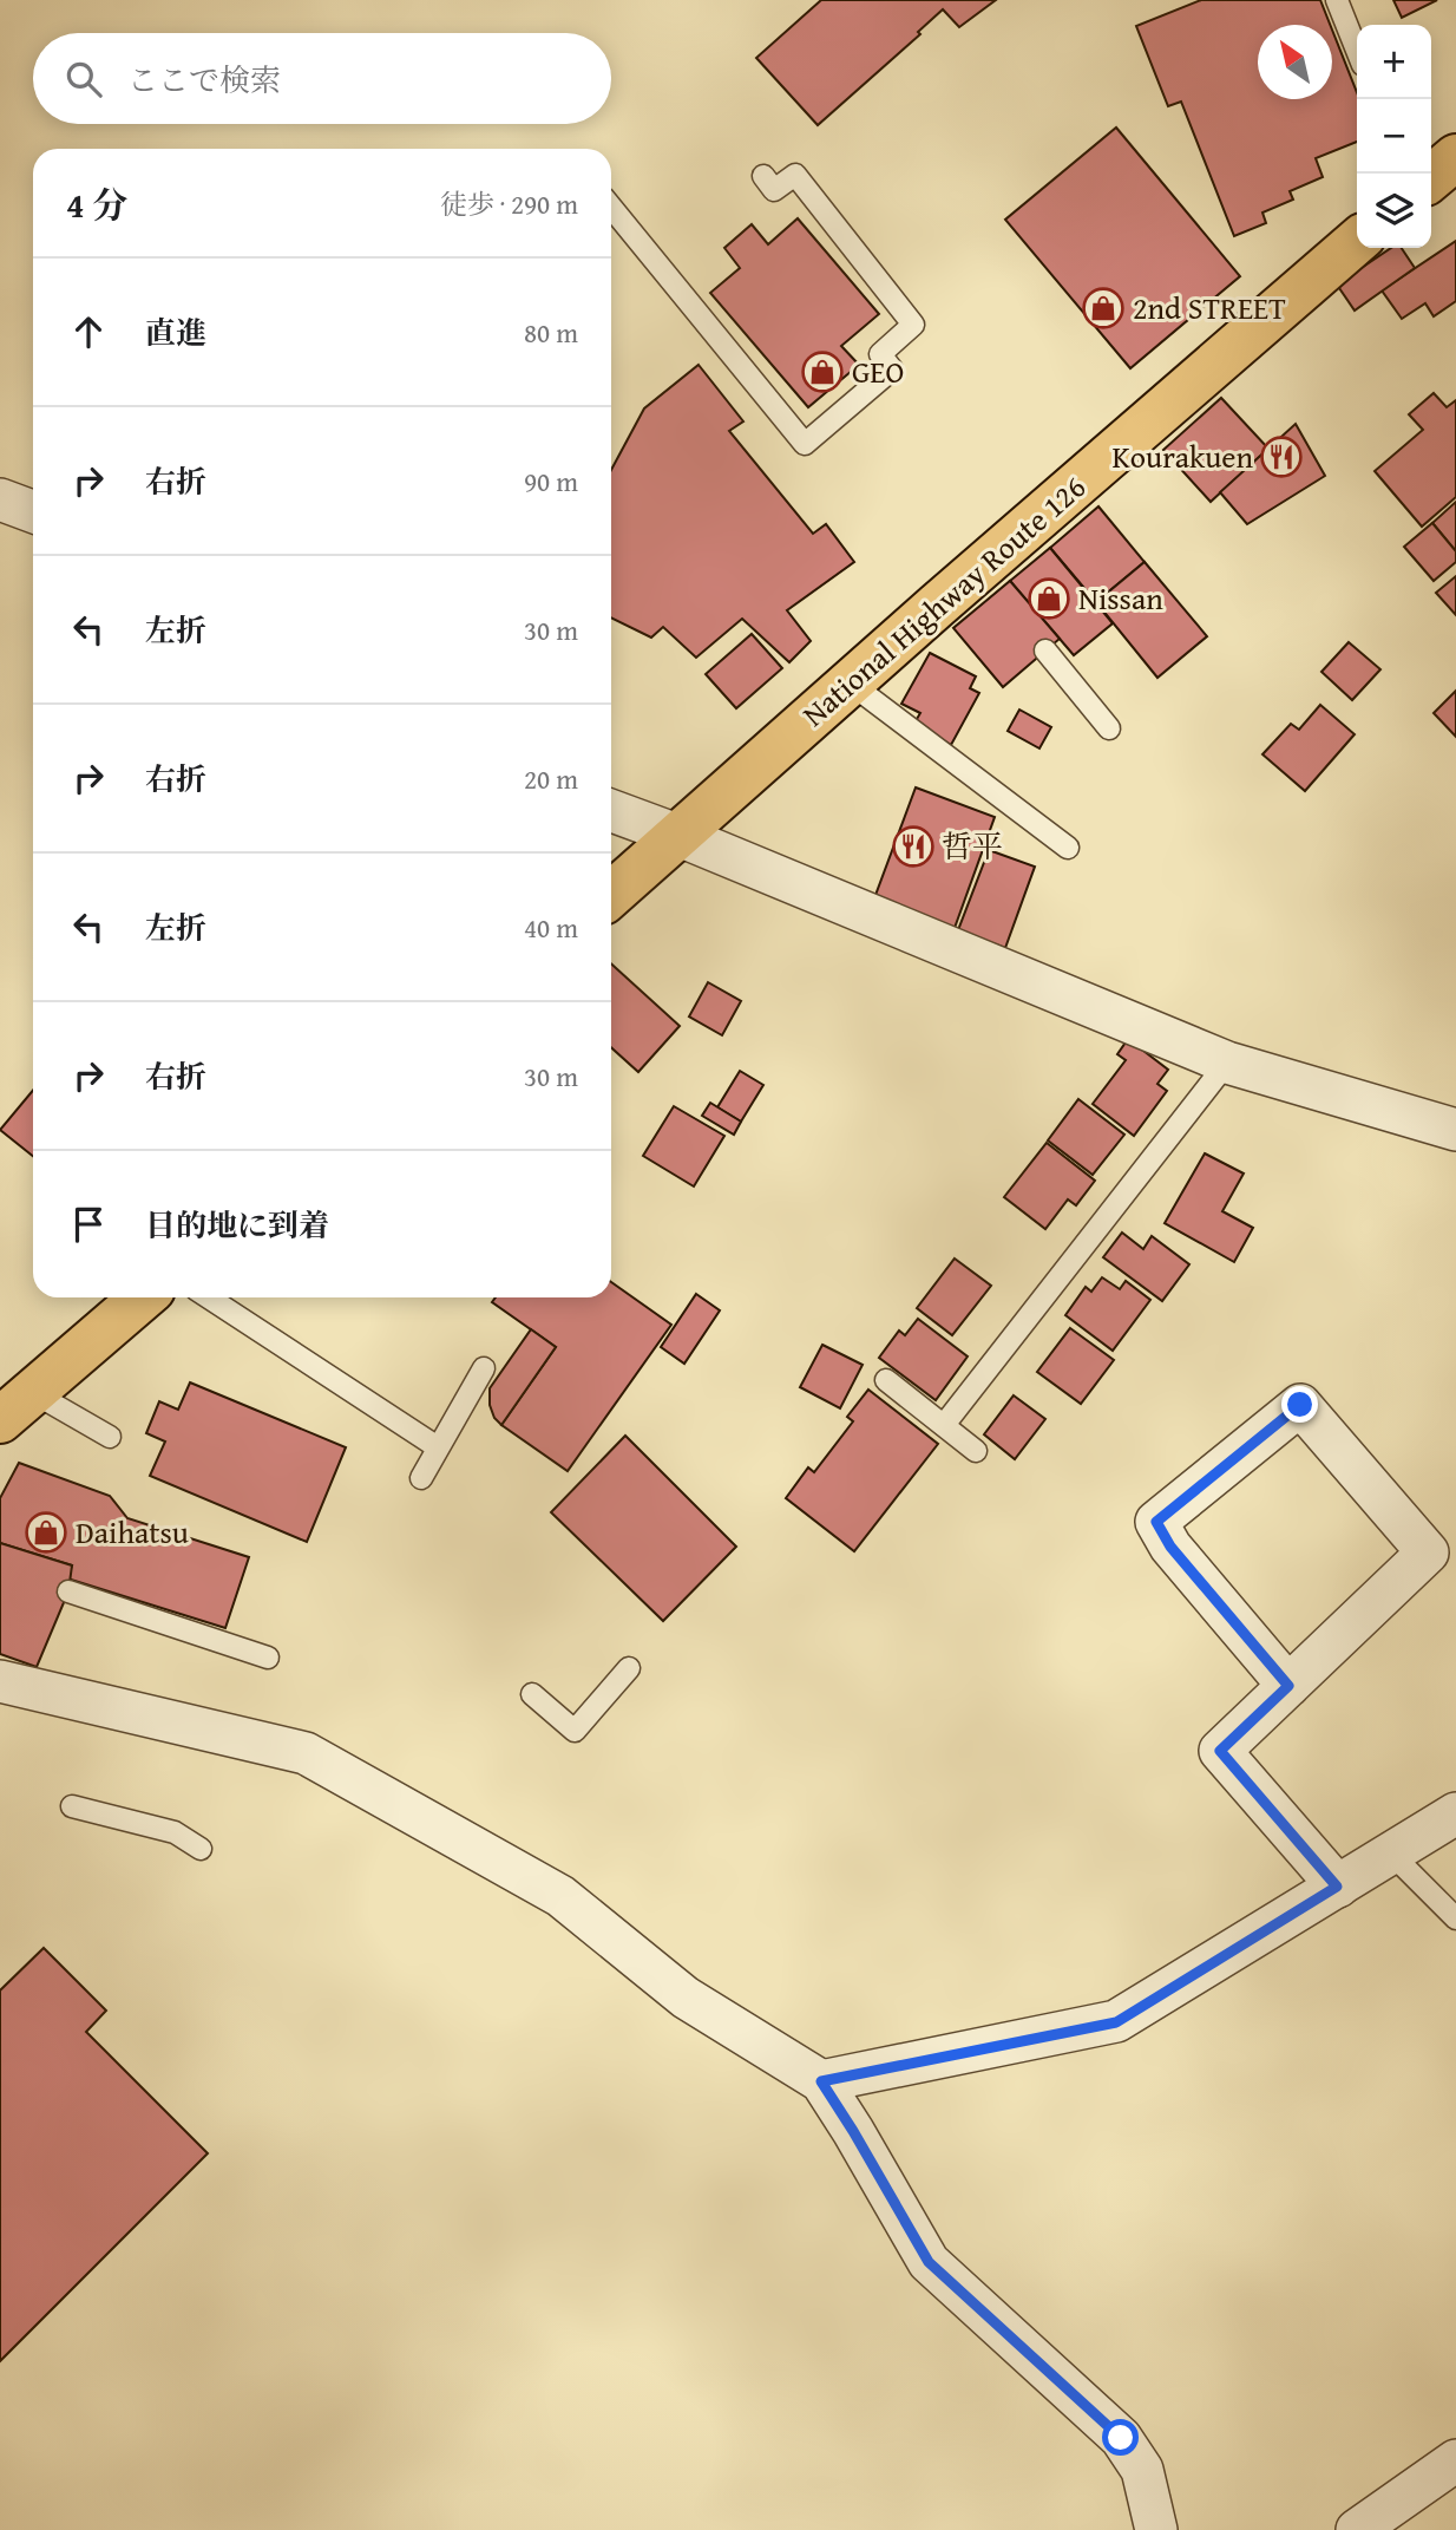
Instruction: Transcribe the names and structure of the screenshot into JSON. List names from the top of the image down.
{
  "streets": {
    "highway": ["National Highway Route 126"]
  },
  "places": {
    "shop": [
      "2nd STREET",
      "GEO",
      "Nissan",
      "Daihatsu"
    ],
    "restaurant": ["Kourakuen", "哲平"]
  },
  "north": "top left",
  "page": {
    "map_buttons": ["+", "−"],
    "search": "ここで検索",
    "heading": ["4 分", "徒歩 · 290 m"],
    "list": [
      ["直進", "80 m"],
      ["右折", "90 m"],
      ["左折", "30 m"],
      ["右折", "20 m"],
      ["左折", "40 m"],
      ["右折", "30 m"],
      "目的地に到着"
    ]
  }
}
